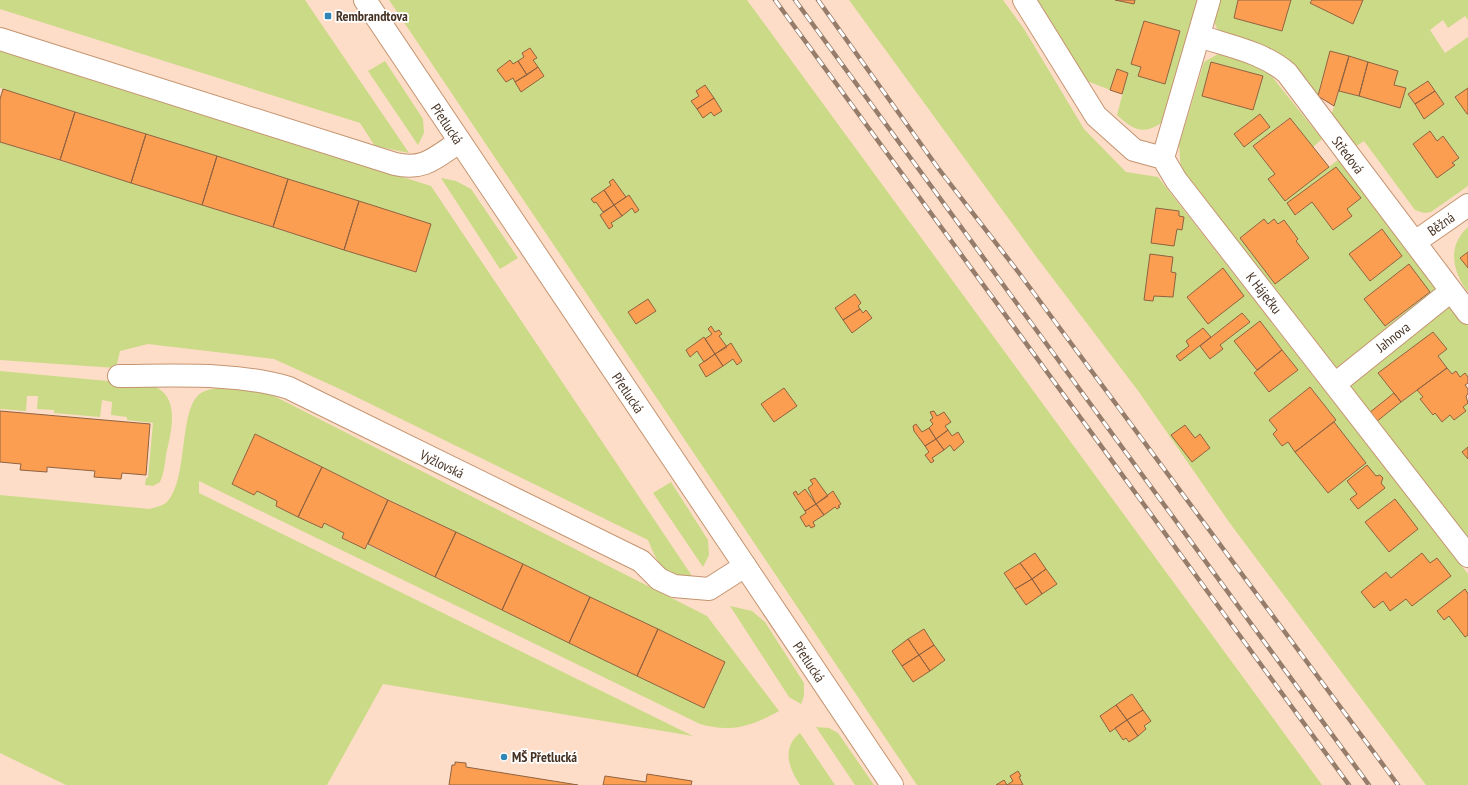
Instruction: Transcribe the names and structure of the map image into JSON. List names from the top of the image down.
{
  "streets": {
    "street": [
      "Přetlucká",
      "Středová",
      "Běžná",
      "K Háječku",
      "Jahnova",
      "Vyžlovská"
    ]
  },
  "crossings": [
    ["Přetlucká", "Vyžlovská"],
    ["Středová", "Běžná"],
    ["Středová", "Jahnova"],
    ["K Háječku", "Jahnova"]
  ],
  "places": {
    "transit": ["Rembrandtova"],
    "other": ["MŠ Přetlucká"]
  }
}
